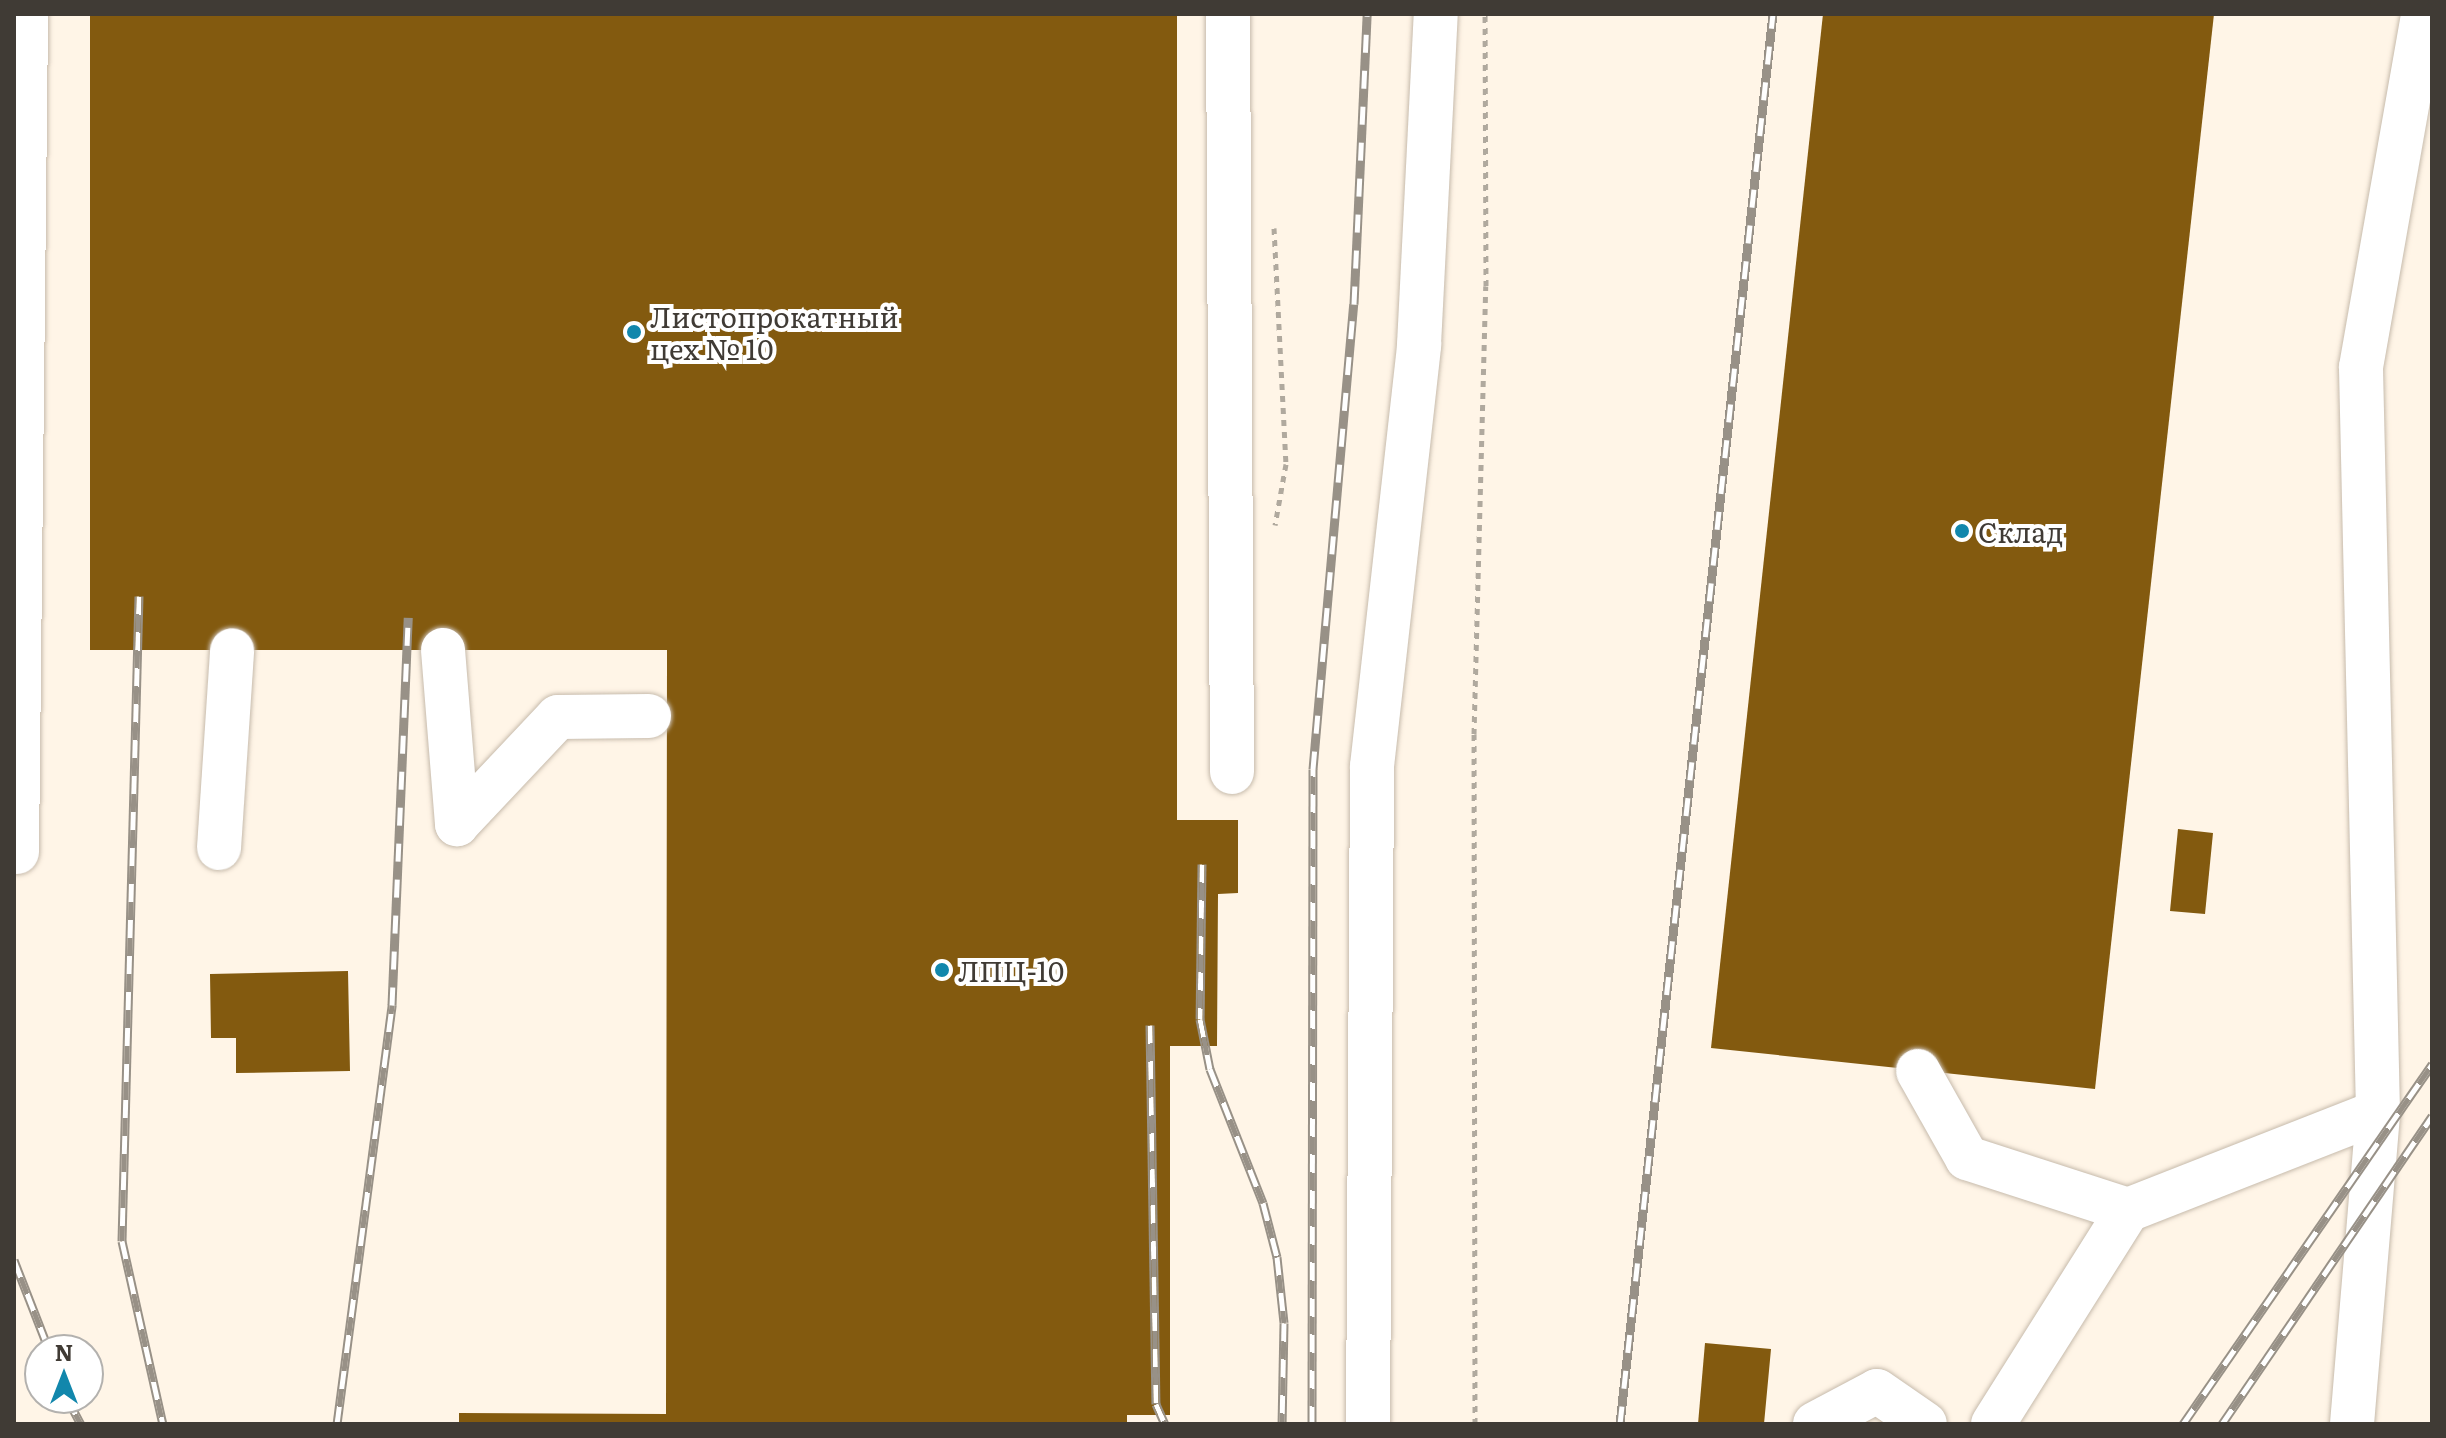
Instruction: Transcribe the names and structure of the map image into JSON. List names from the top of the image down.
{
  "places": ["Листопрокатный цех № 10", "Склад", "ЛПЦ-10"],
  "north": "top"
}
